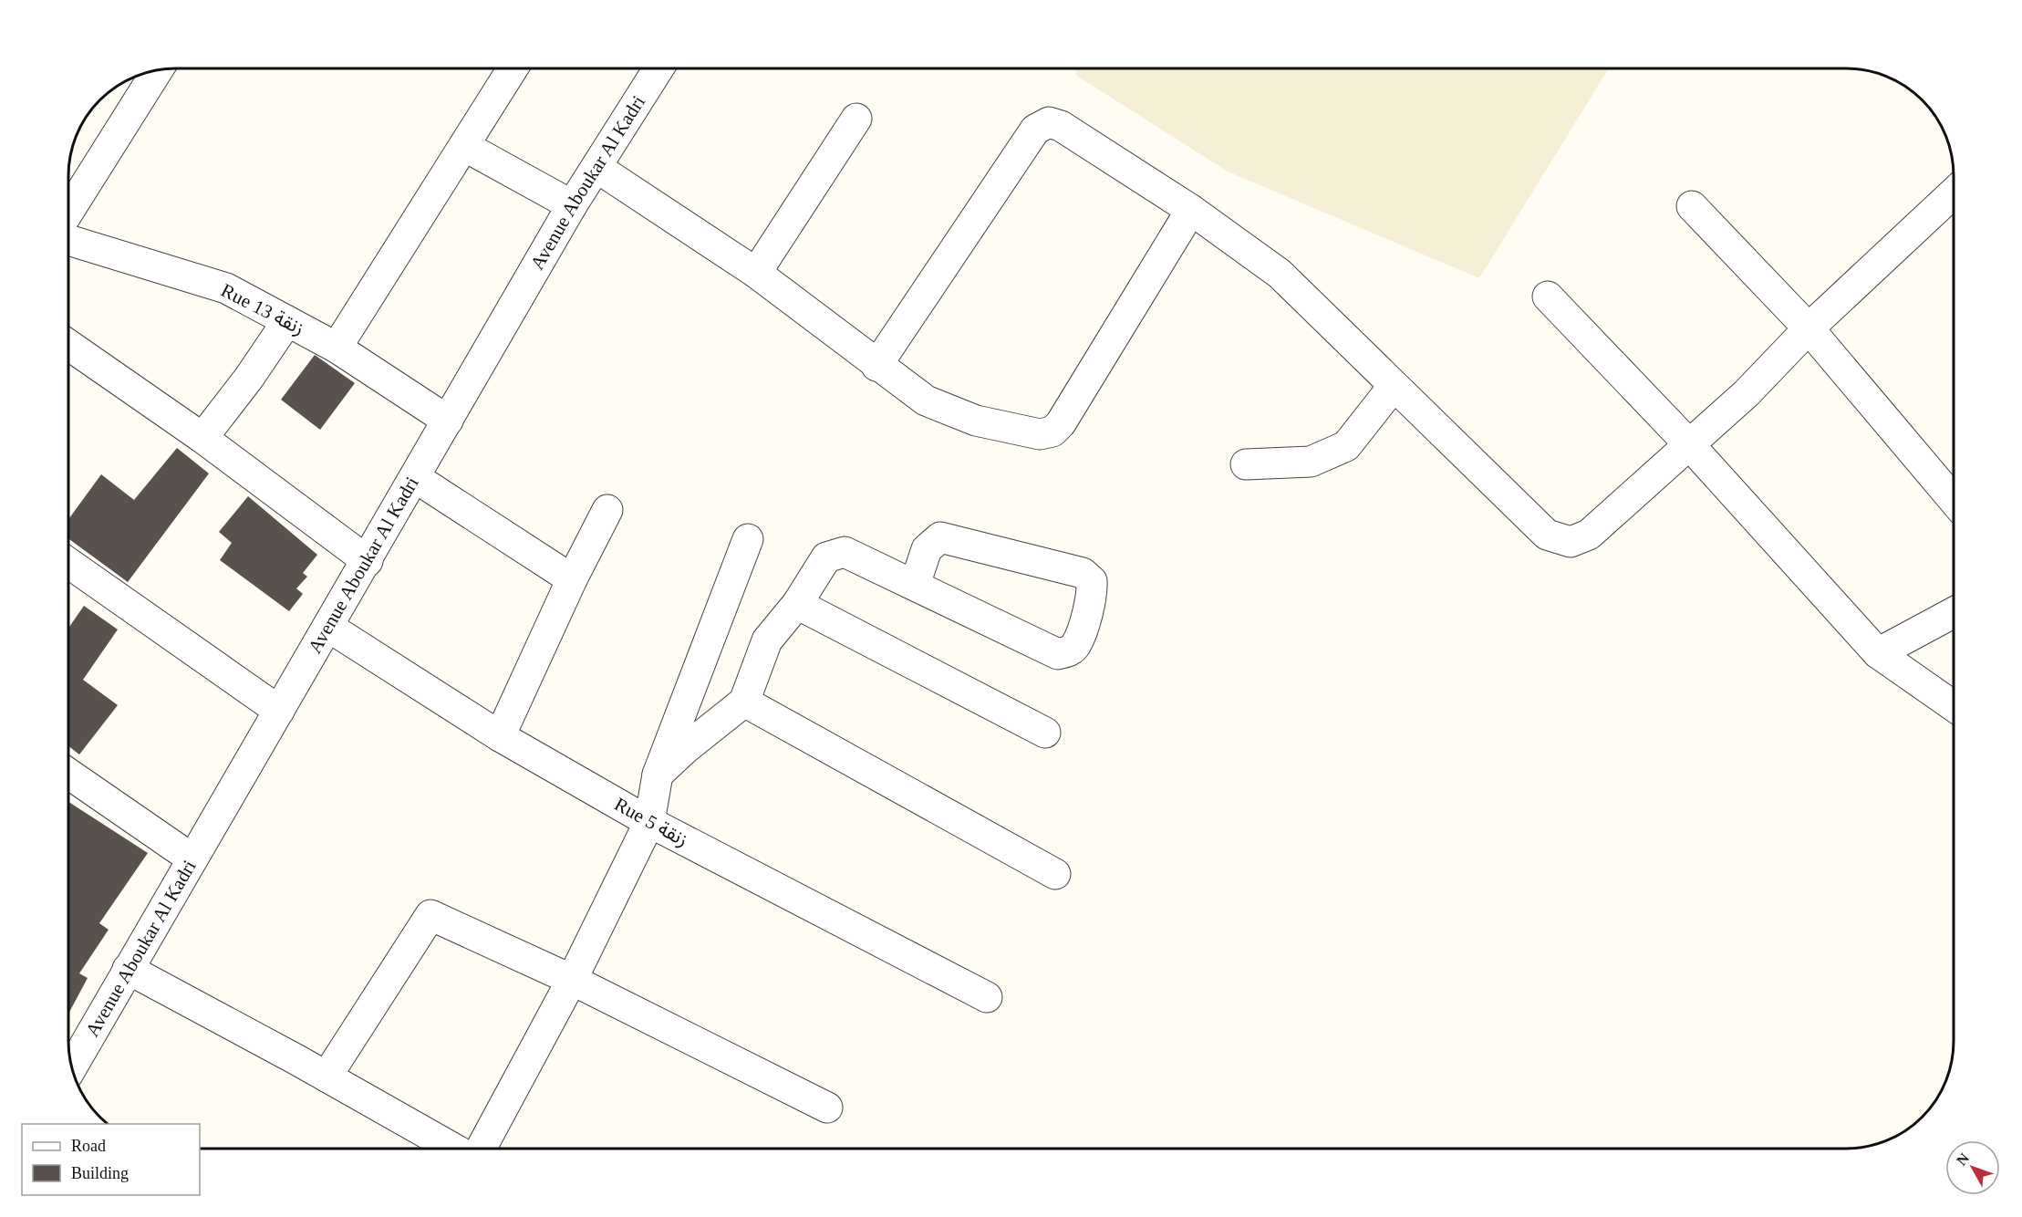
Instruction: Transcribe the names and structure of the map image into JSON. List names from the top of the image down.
{
  "streets": {
    "street": ["Avenue Aboukar Al Kadri", "Rue 13 زنقة", "Rue 5 زنقة"]
  },
  "crossings": [
    ["Avenue Aboukar Al Kadri", "Rue 13 زنقة"],
    ["Avenue Aboukar Al Kadri", "Rue 5 زنقة"]
  ],
  "legend": ["Road", "Building"],
  "north": "top left"
}
